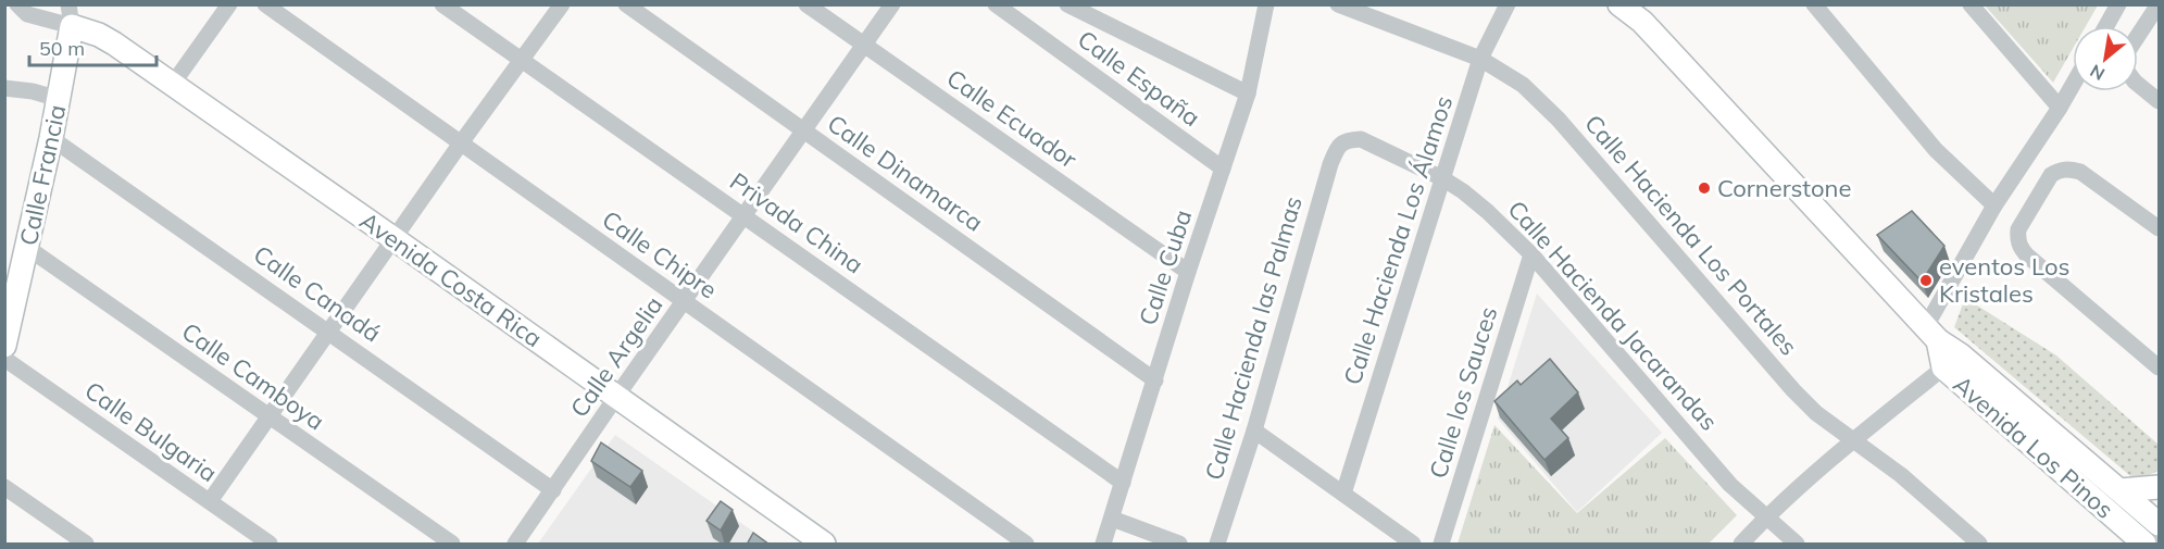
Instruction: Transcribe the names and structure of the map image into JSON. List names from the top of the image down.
{
  "streets": {
    "street": [
      "Calle España",
      "Calle Ecuador",
      "Calle Dinamarca",
      "Calle Francia",
      "Privada China",
      "Calle Hacienda Los Portales",
      "Calle Hacienda Los Álamos",
      "Calle Chipre",
      "Calle Cuba",
      "Avenida Costa Rica",
      "Calle Canadá",
      "Calle Hacienda Jacarandas",
      "Calle Hacienda las Palmas",
      "Calle Argelia",
      "Calle Camboya",
      "Calle los Sauces",
      "Calle Bulgaria",
      "Avenida Los Pinos"
    ]
  },
  "crossings": [
    ["Calle España", "Calle Cuba"],
    ["Calle Ecuador", "Calle Cuba"],
    ["Calle Ecuador", "Calle Argelia"],
    ["Calle Dinamarca", "Calle Cuba"],
    ["Calle Dinamarca", "Calle Argelia"],
    ["Calle Francia", "Avenida Costa Rica"],
    ["Calle Francia", "Calle Canadá"],
    ["Calle Francia", "Calle Camboya"],
    ["Privada China", "Calle Cuba"],
    ["Privada China", "Calle Argelia"],
    ["Calle Hacienda Los Portales", "Calle Hacienda Los Álamos"],
    ["Calle Hacienda Los Álamos", "Calle Hacienda Jacarandas"],
    ["Calle Chipre", "Calle Argelia"],
    ["Avenida Costa Rica", "Calle Argelia"],
    ["Calle Canadá", "Calle Argelia"],
    ["Calle Hacienda Jacarandas", "Calle Hacienda las Palmas"],
    ["Calle Hacienda Jacarandas", "Calle los Sauces"]
  ],
  "places": ["Cornerstone", "eventos Los Kristales"],
  "scale_bar": "50 m",
  "north": "bottom left"
}
